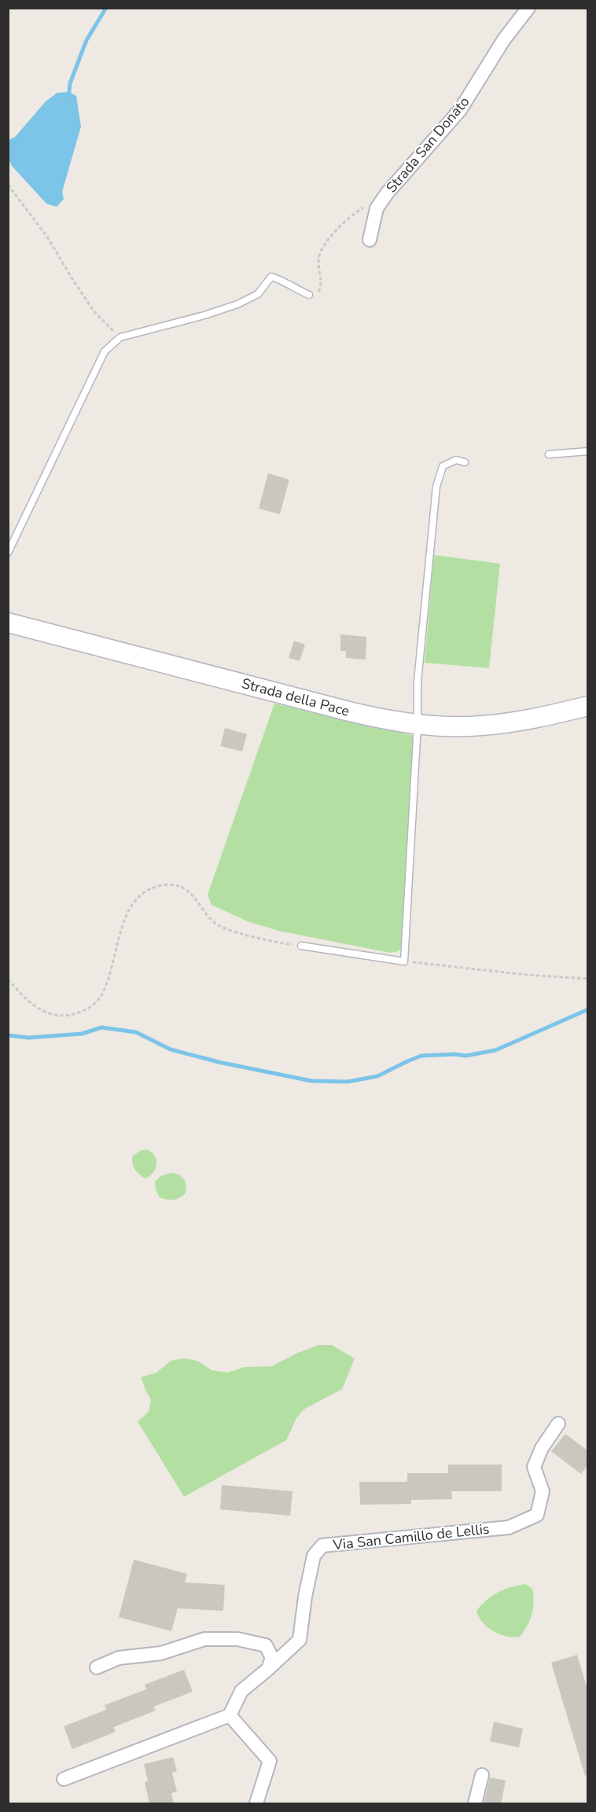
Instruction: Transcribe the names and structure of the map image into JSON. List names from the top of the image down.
{
  "streets": {
    "street": ["Strada San Donato", "Strada della Pace", "Via San Camillo de Lellis"]
  }
}
